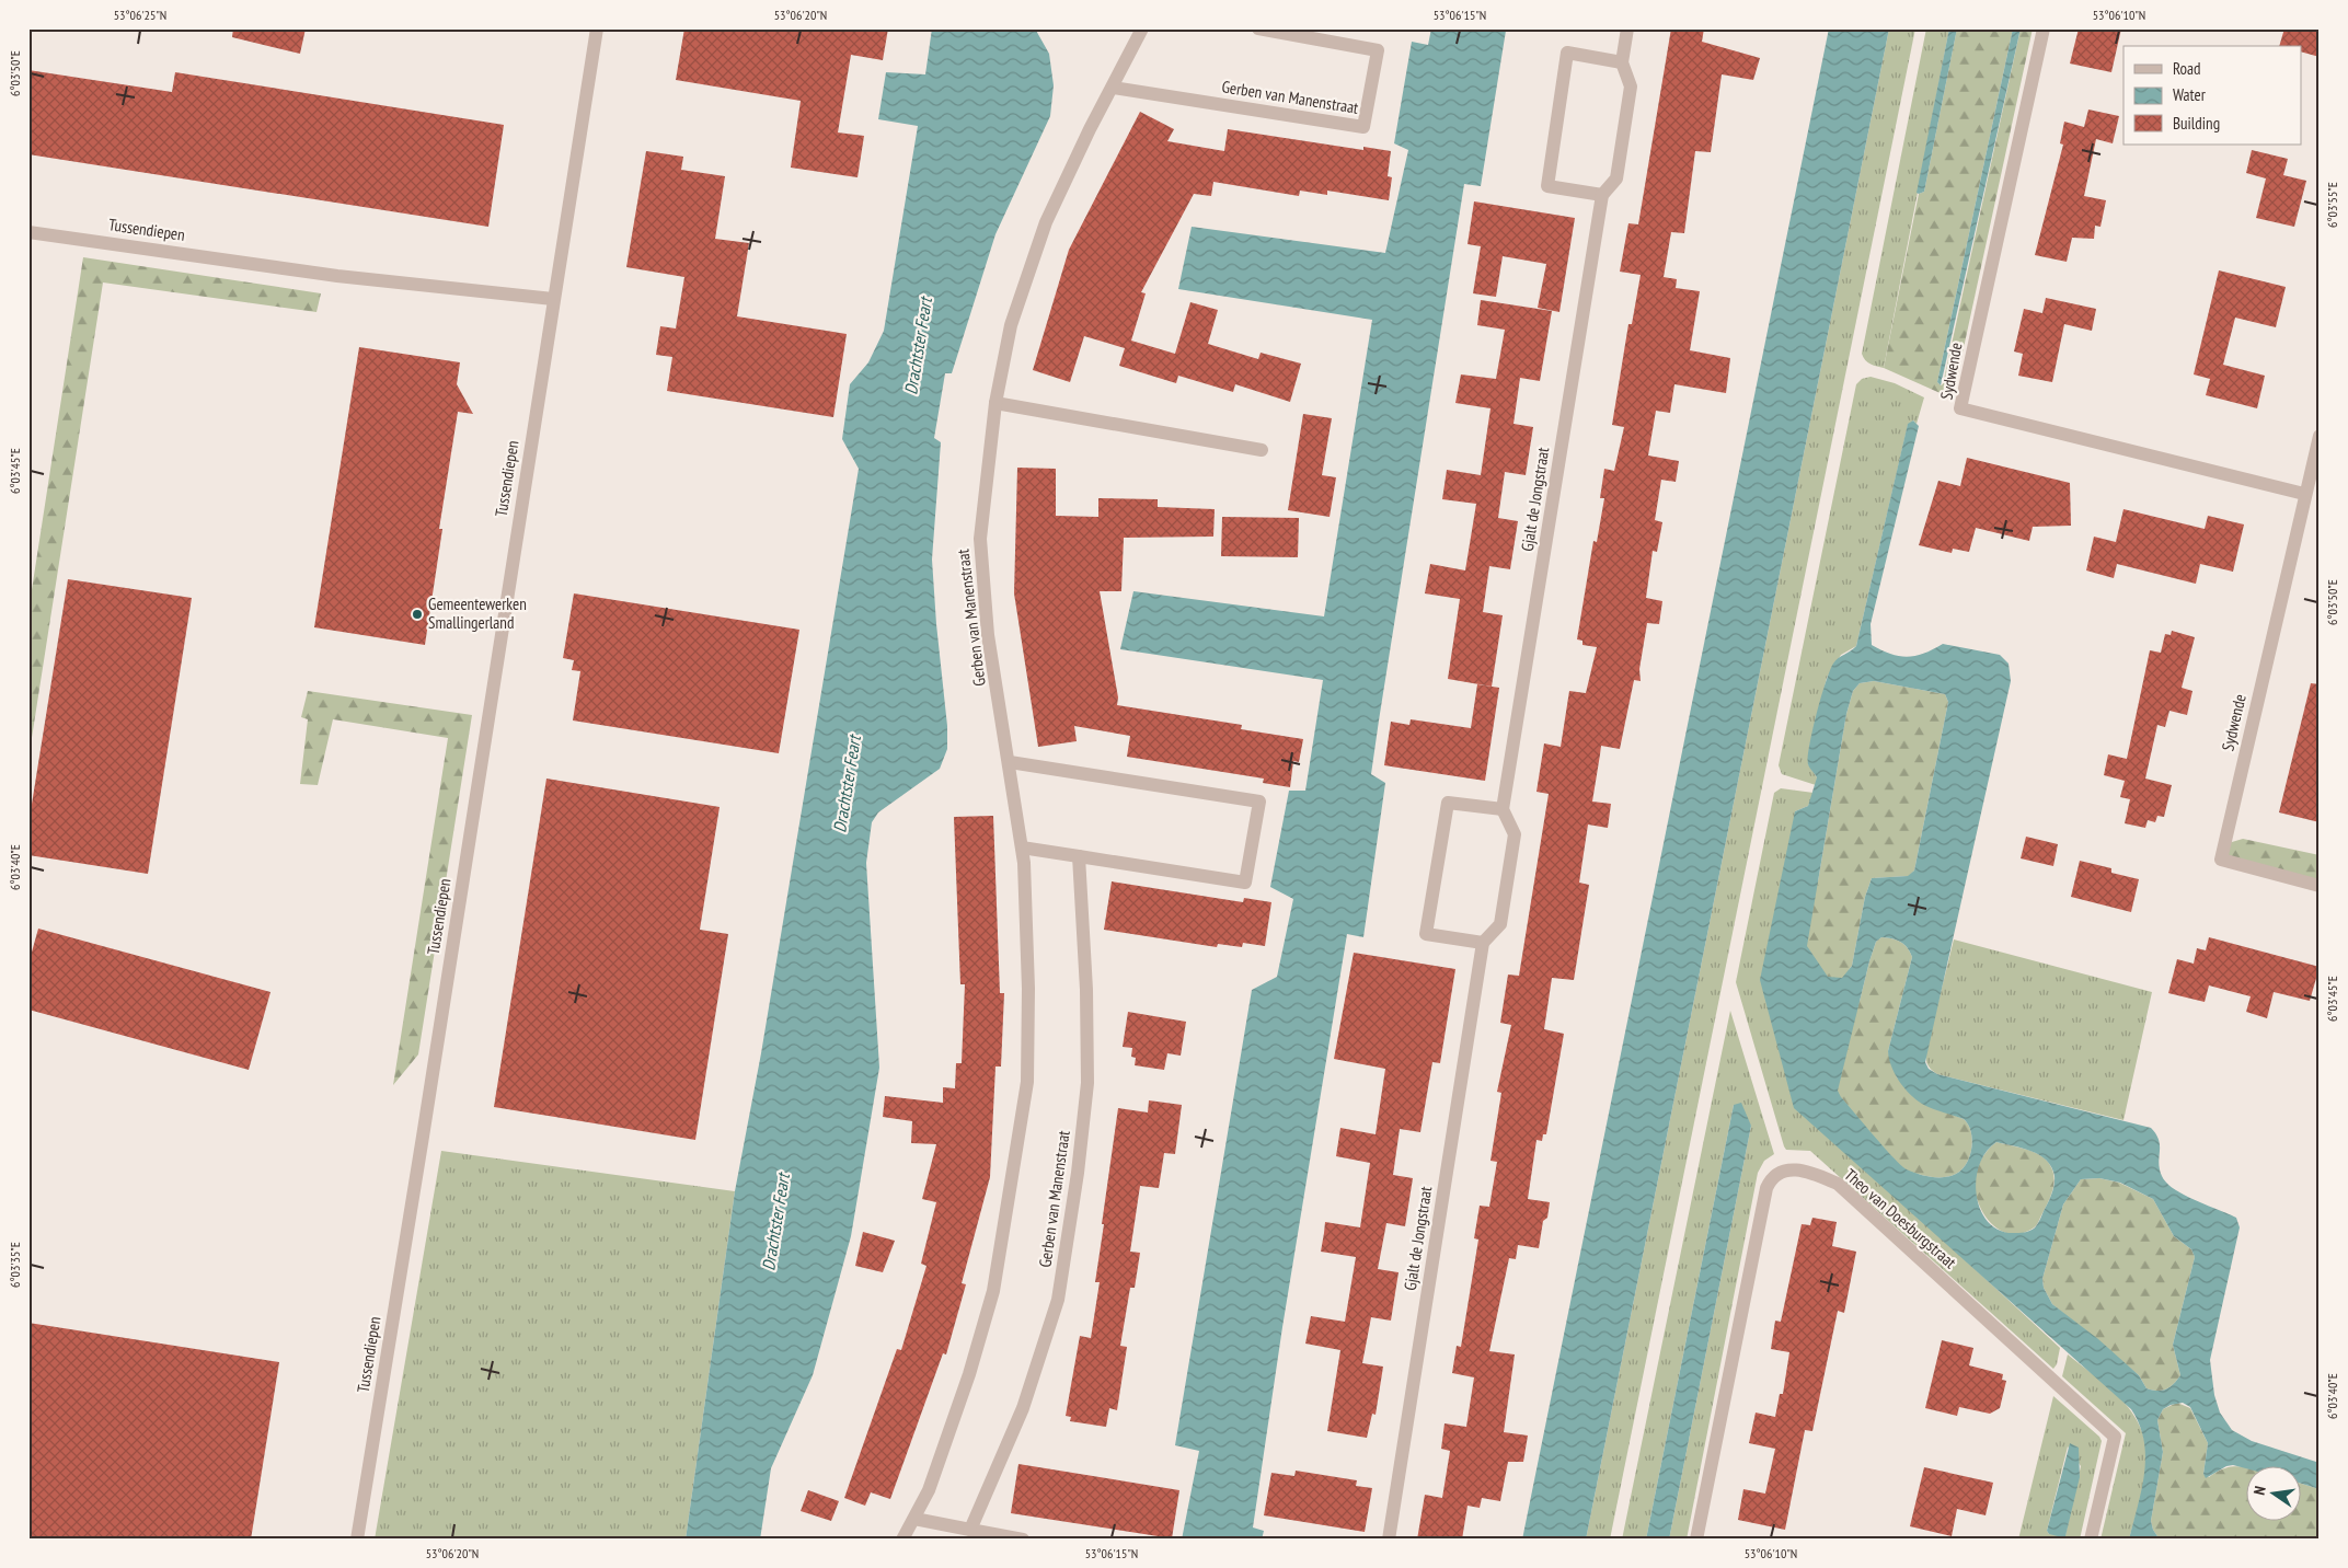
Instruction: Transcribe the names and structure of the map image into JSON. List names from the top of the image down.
{
  "streets": {
    "street": [
      "Gerben van Manenstraat",
      "Tussendiepen",
      "Sydwende",
      "Gjalt de Jongstraat",
      "Theo van Doesburgstraat"
    ]
  },
  "water": ["Drachtster Feart"],
  "places": ["Gemeentewerken Smallingerland"],
  "legend": ["Road", "Water", "Building"],
  "north": "left",
  "coordinates": [
    "53°06'25\"N",
    "53°06'20\"N",
    "53°06'15\"N",
    "53°06'10\"N",
    "6°03'50\"E",
    "6°03'55\"E",
    "6°03'45\"E",
    "6°03'40\"E",
    "6°03'35\"E"
  ]
}
